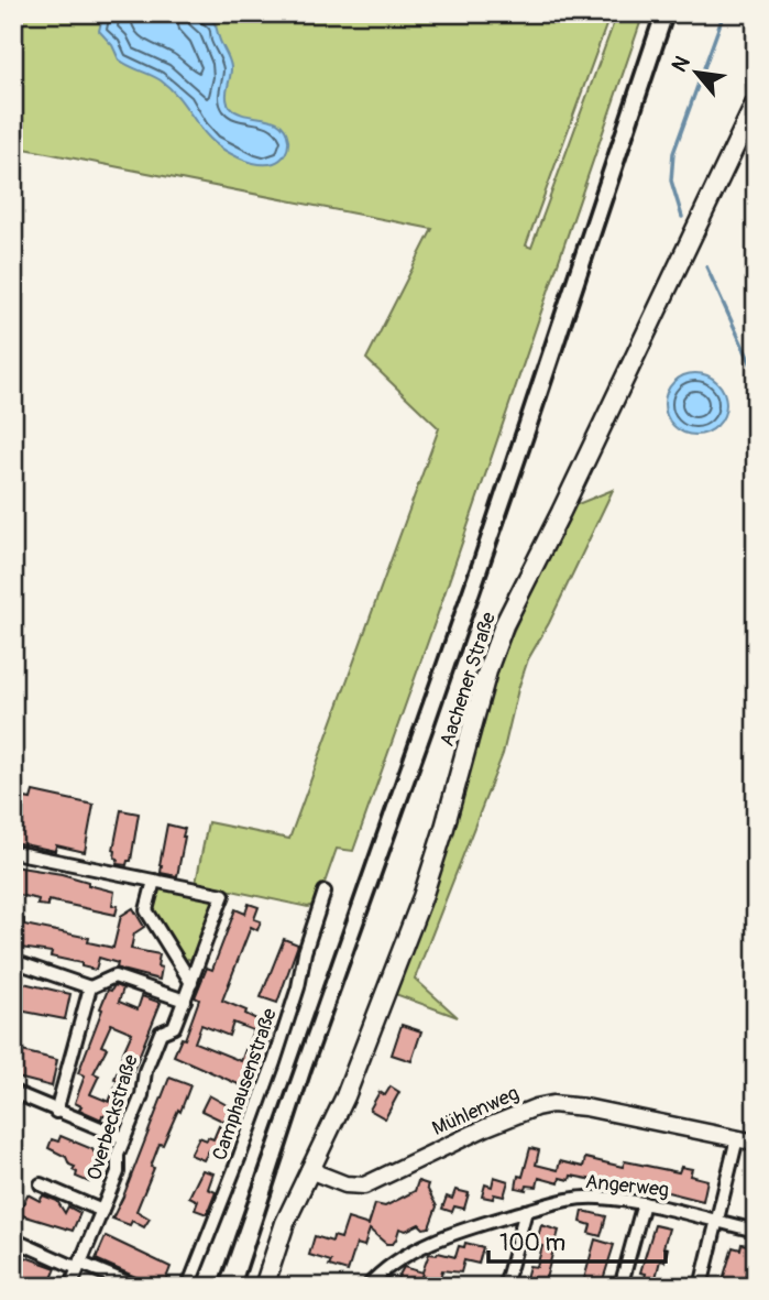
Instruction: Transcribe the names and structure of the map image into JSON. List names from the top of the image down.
{
  "streets": {
    "main road": ["Aachener Straße"],
    "street": [
      "Camphausenstraße",
      "Mühlenweg",
      "Overbeckstraße",
      "Angerweg"
    ]
  },
  "crossings": [
    ["Aachener Straße", "Mühlenweg"]
  ],
  "scale_bar": "100 m",
  "north": "top left"
}
